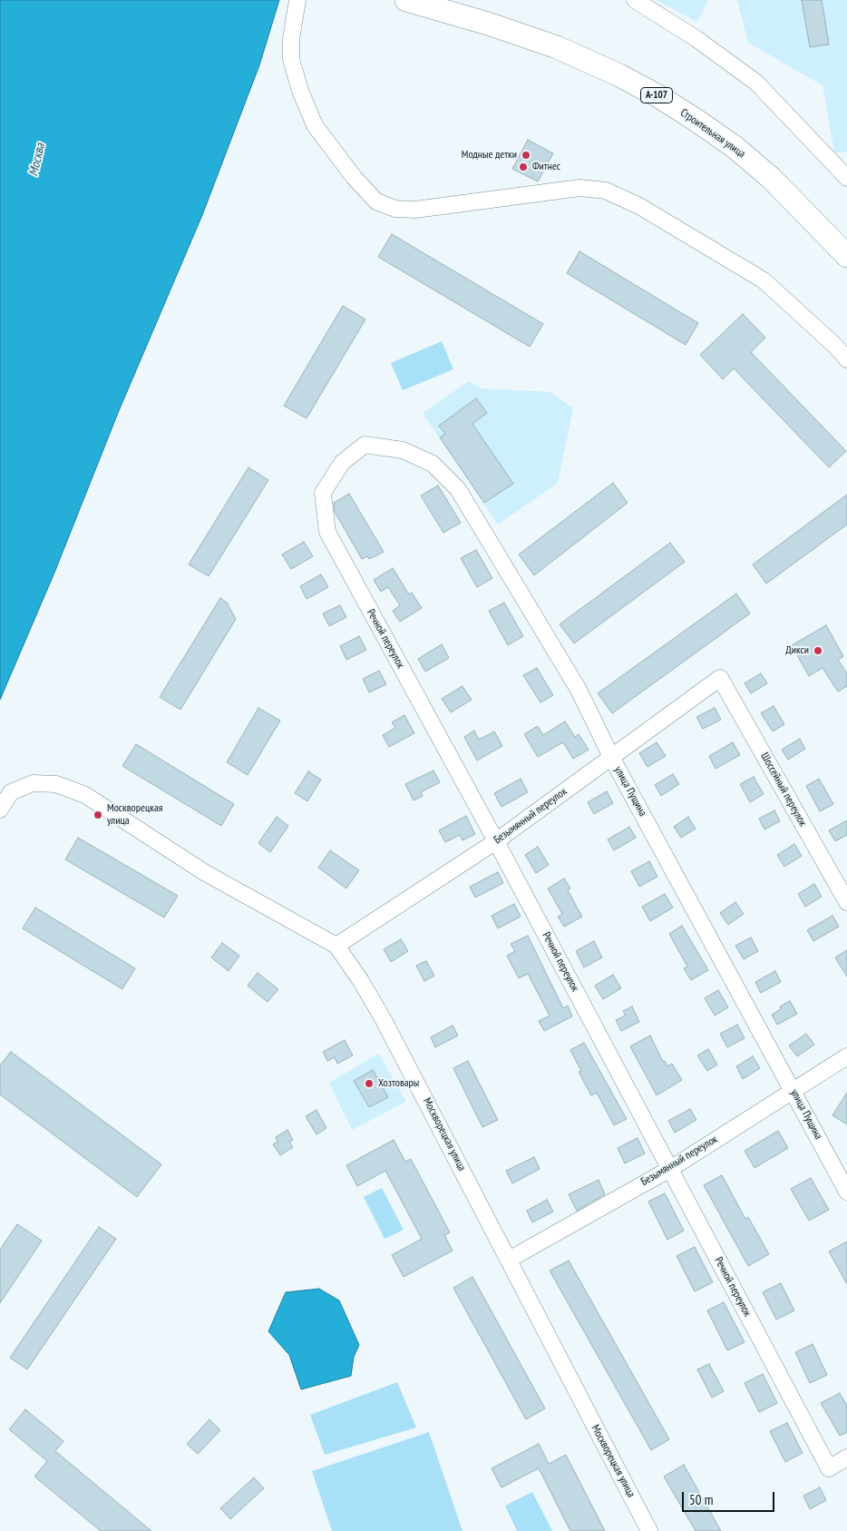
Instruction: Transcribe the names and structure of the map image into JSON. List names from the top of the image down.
{
  "streets": {
    "highway": ["А-107", "Строительная улица"],
    "street": [
      "Речной переулок",
      "Шоссейный переулок",
      "улица Пущина",
      "Безымянный переулок",
      "Москворецкая улица"
    ]
  },
  "crossings": [
    ["Речной переулок", "улица Пущина"],
    ["Речной переулок", "Безымянный переулок"],
    ["Шоссейный переулок", "Безымянный переулок"],
    ["улица Пущина", "Безымянный переулок"],
    ["Безымянный переулок", "Москворецкая улица"]
  ],
  "water": ["Москва"],
  "places": [
    "Модные детки",
    "Фитнес",
    "Дикси",
    "Москворецкая улица",
    "Хозтовары"
  ],
  "scale_bar": "50 m"
}
